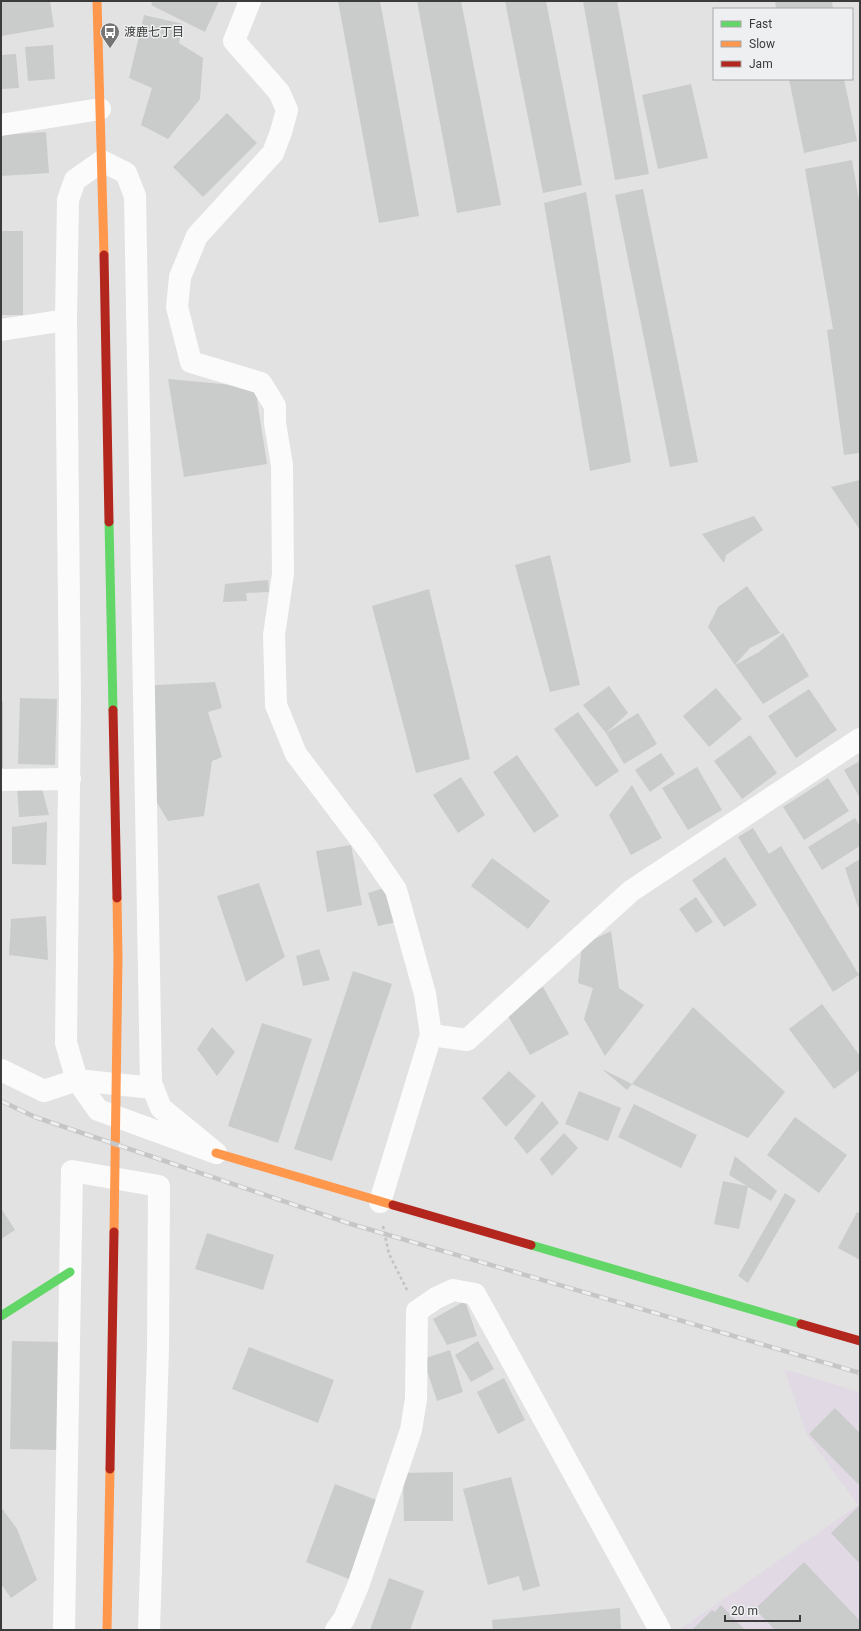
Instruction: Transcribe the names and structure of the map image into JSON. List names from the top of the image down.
{
  "places": {
    "bus stop": ["渡鹿七丁目"]
  },
  "legend": ["Fast", "Slow", "Jam"],
  "scale_bar": "20 m"
}
